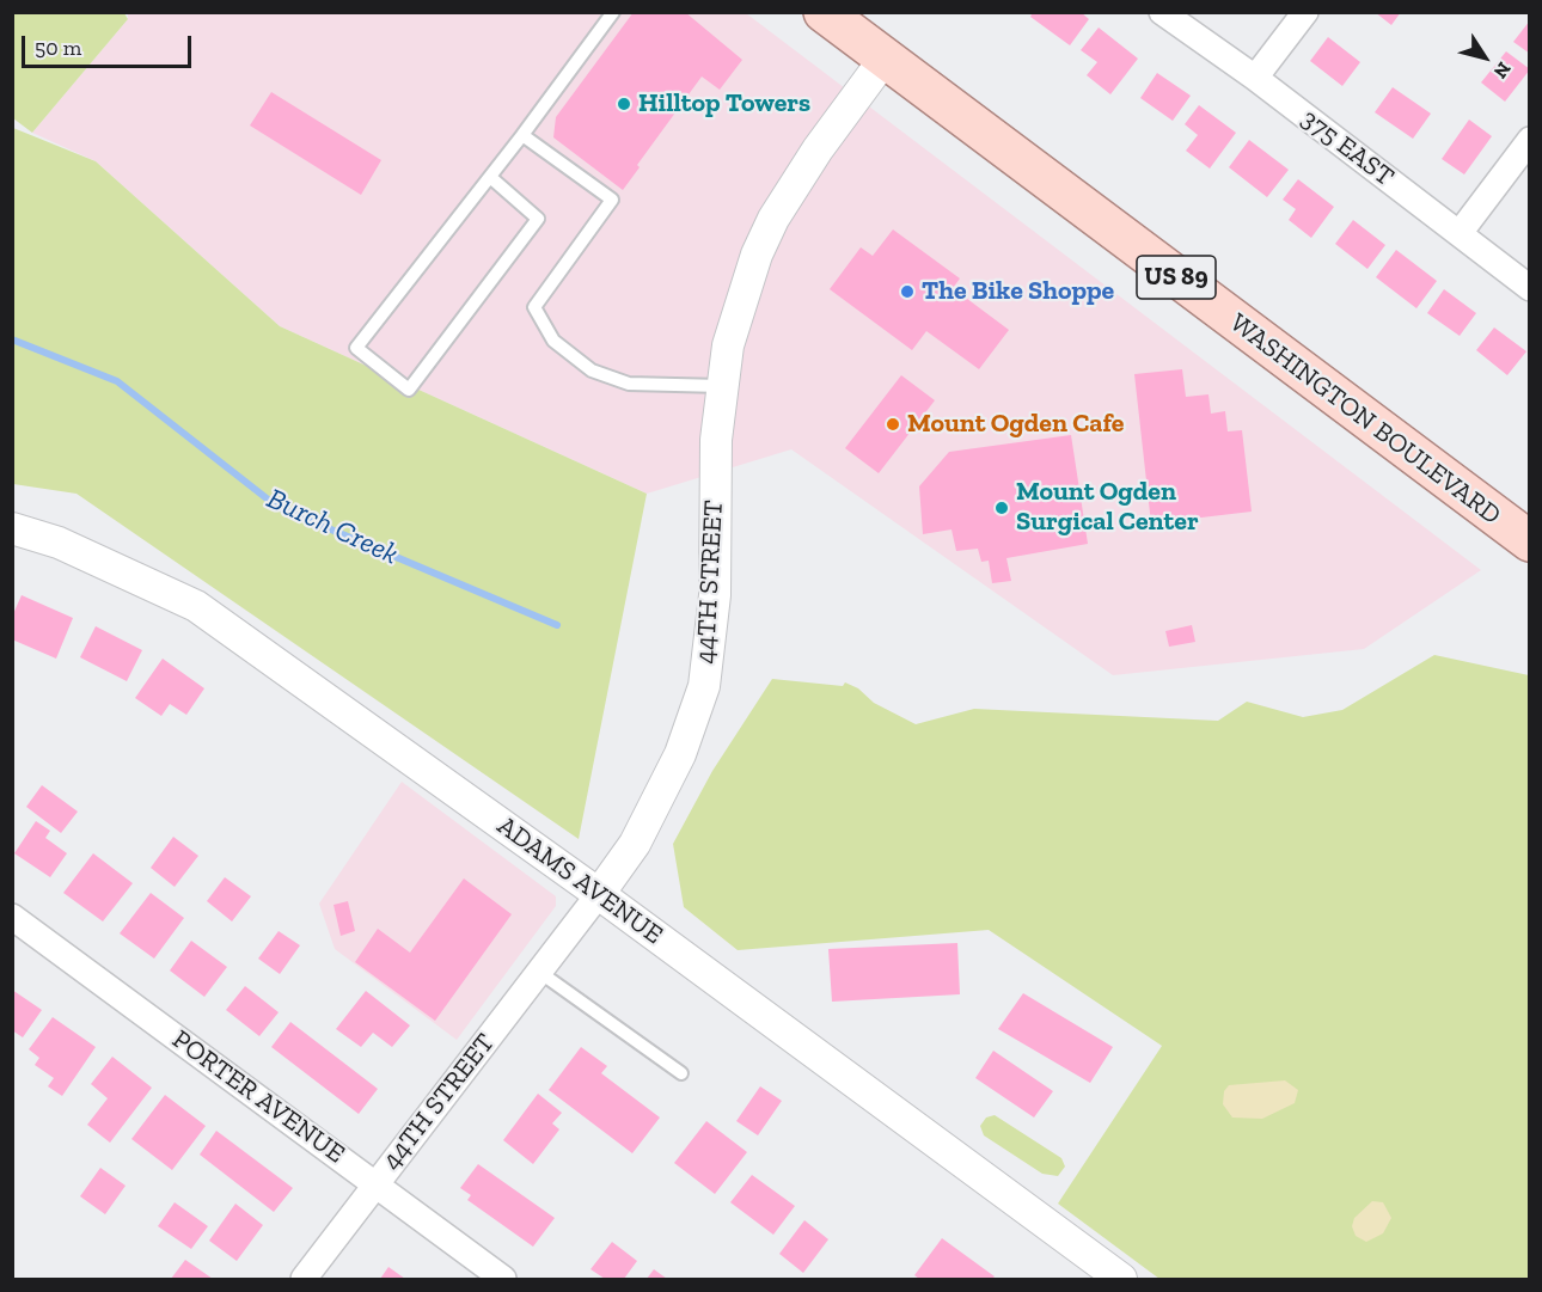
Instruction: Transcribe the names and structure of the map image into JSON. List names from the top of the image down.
{
  "streets": {
    "main road": ["US 89", "WASHINGTON BOULEVARD"],
    "street": [
      "375 EAST",
      "44TH STREET",
      "ADAMS AVENUE",
      "PORTER AVENUE"
    ]
  },
  "crossings": [
    ["WASHINGTON BOULEVARD", "44TH STREET"],
    ["44TH STREET", "ADAMS AVENUE"],
    ["44TH STREET", "PORTER AVENUE"]
  ],
  "water": ["Burch Creek"],
  "places": [
    "Hilltop Towers",
    "The Bike Shoppe",
    "Mount Ogden Cafe",
    "Mount Ogden Surgical Center"
  ],
  "scale_bar": "50 m",
  "north": "bottom right"
}
